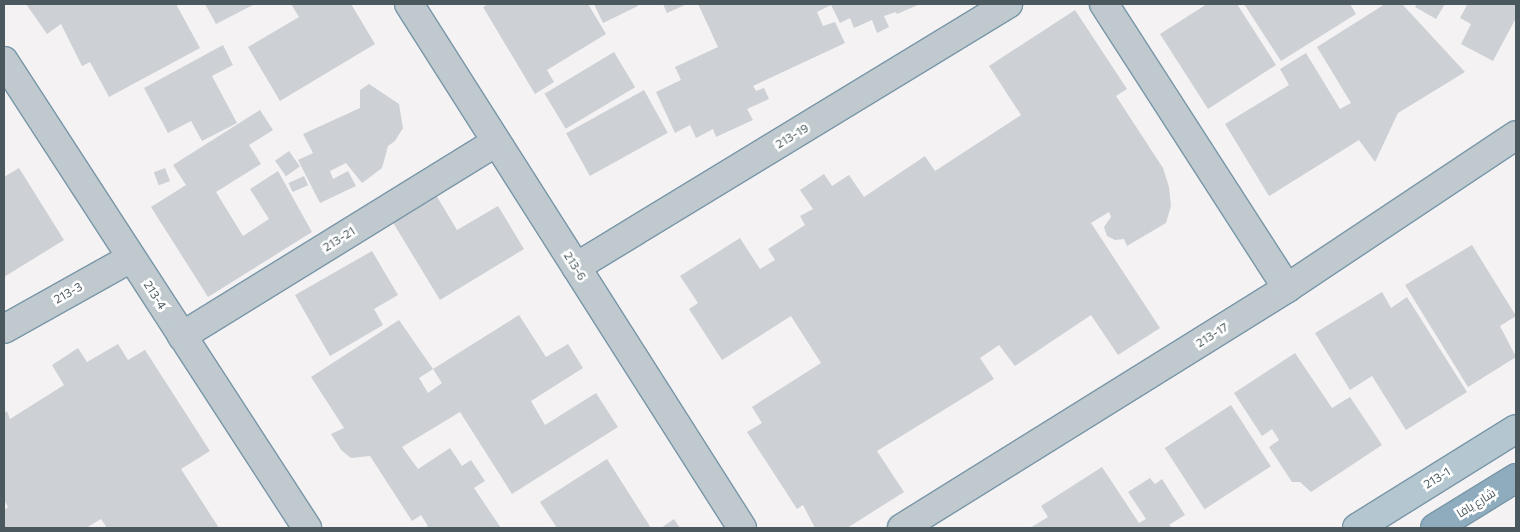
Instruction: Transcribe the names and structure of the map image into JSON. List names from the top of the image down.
{
  "streets": {
    "highway": ["شارع يافا"],
    "main road": ["213-1"],
    "street": [
      "213-19",
      "213-21",
      "213-6",
      "213-3",
      "213-4",
      "213-17"
    ]
  },
  "crossings": [
    ["213-19", "213-6"],
    ["213-21", "213-6"],
    ["213-21", "213-4"],
    ["213-3", "213-4"]
  ]
}
